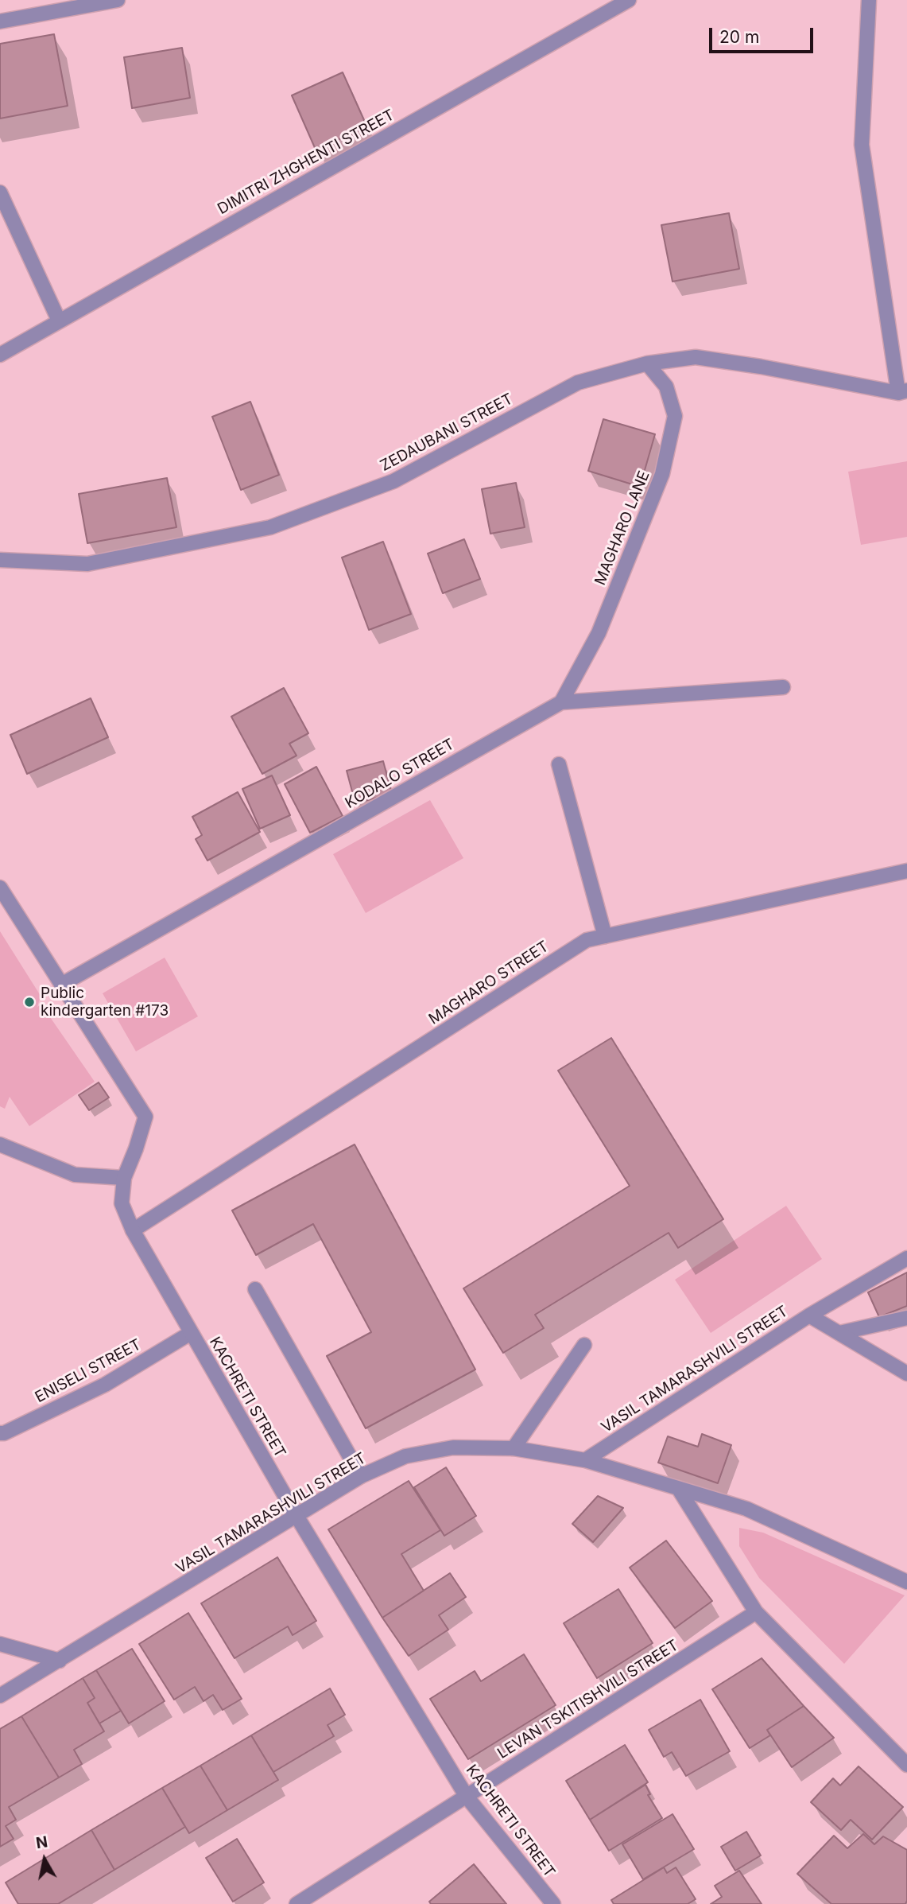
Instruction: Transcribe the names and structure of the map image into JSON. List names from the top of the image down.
{
  "streets": {
    "street": [
      "DIMITRI ZHGHENTI STREET",
      "ZEDAUBANI STREET",
      "MAGHARO LANE",
      "KODALO STREET",
      "MAGHARO STREET",
      "VASIL TAMARASHVILI STREET",
      "ENISELI STREET",
      "KACHRETI STREET",
      "LEVAN TSKITISHVILI STREET"
    ]
  },
  "crossings": [
    ["ZEDAUBANI STREET", "MAGHARO LANE"],
    ["MAGHARO LANE", "KODALO STREET"],
    ["KODALO STREET", "KACHRETI STREET"],
    ["MAGHARO STREET", "KACHRETI STREET"],
    ["VASIL TAMARASHVILI STREET", "KACHRETI STREET"],
    ["ENISELI STREET", "KACHRETI STREET"],
    ["KACHRETI STREET", "LEVAN TSKITISHVILI STREET"]
  ],
  "places": ["Public kindergarten #173"],
  "scale_bar": "20 m",
  "north": "top"
}
